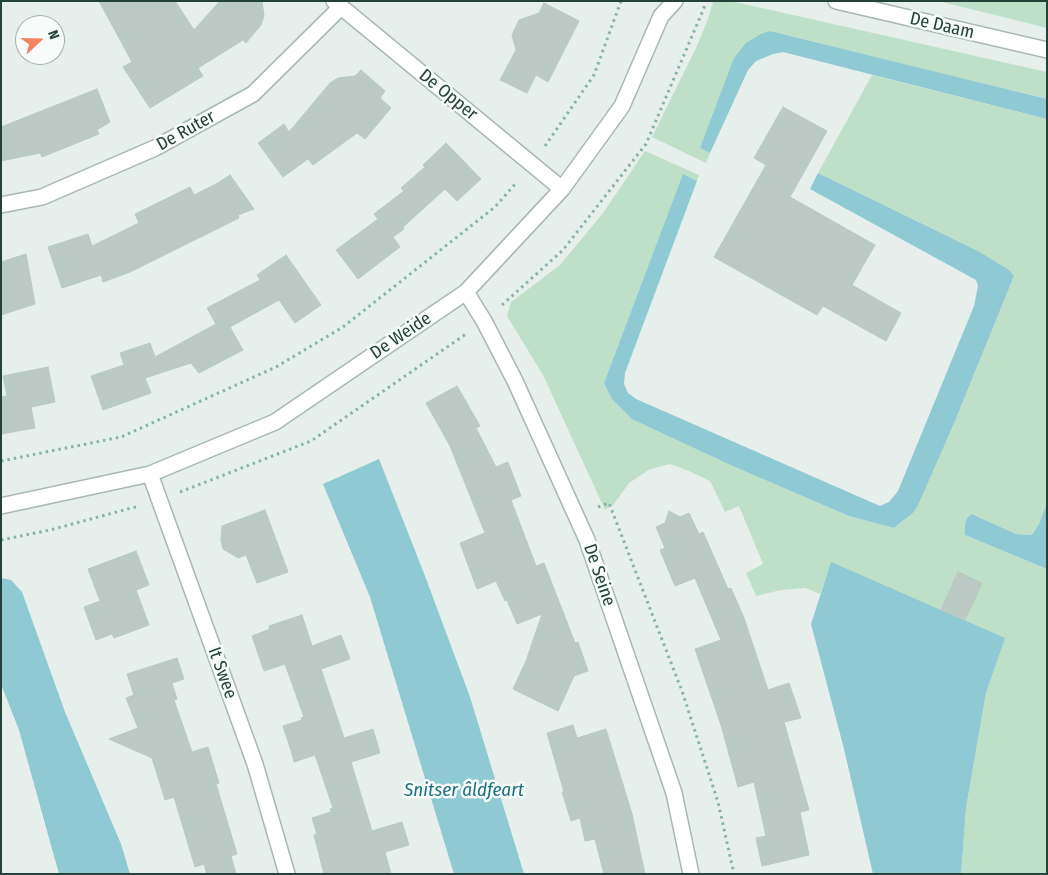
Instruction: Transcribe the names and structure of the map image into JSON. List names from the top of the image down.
{
  "streets": {
    "street": [
      "De Daam",
      "De Opper",
      "De Ruter",
      "De Weide",
      "De Seine",
      "It Swee"
    ]
  },
  "crossings": [
    ["De Opper", "De Ruter"],
    ["De Opper", "De Weide"],
    ["De Weide", "De Seine"],
    ["De Weide", "It Swee"]
  ],
  "water": ["Snitser âldfeart"],
  "north": "right"
}
